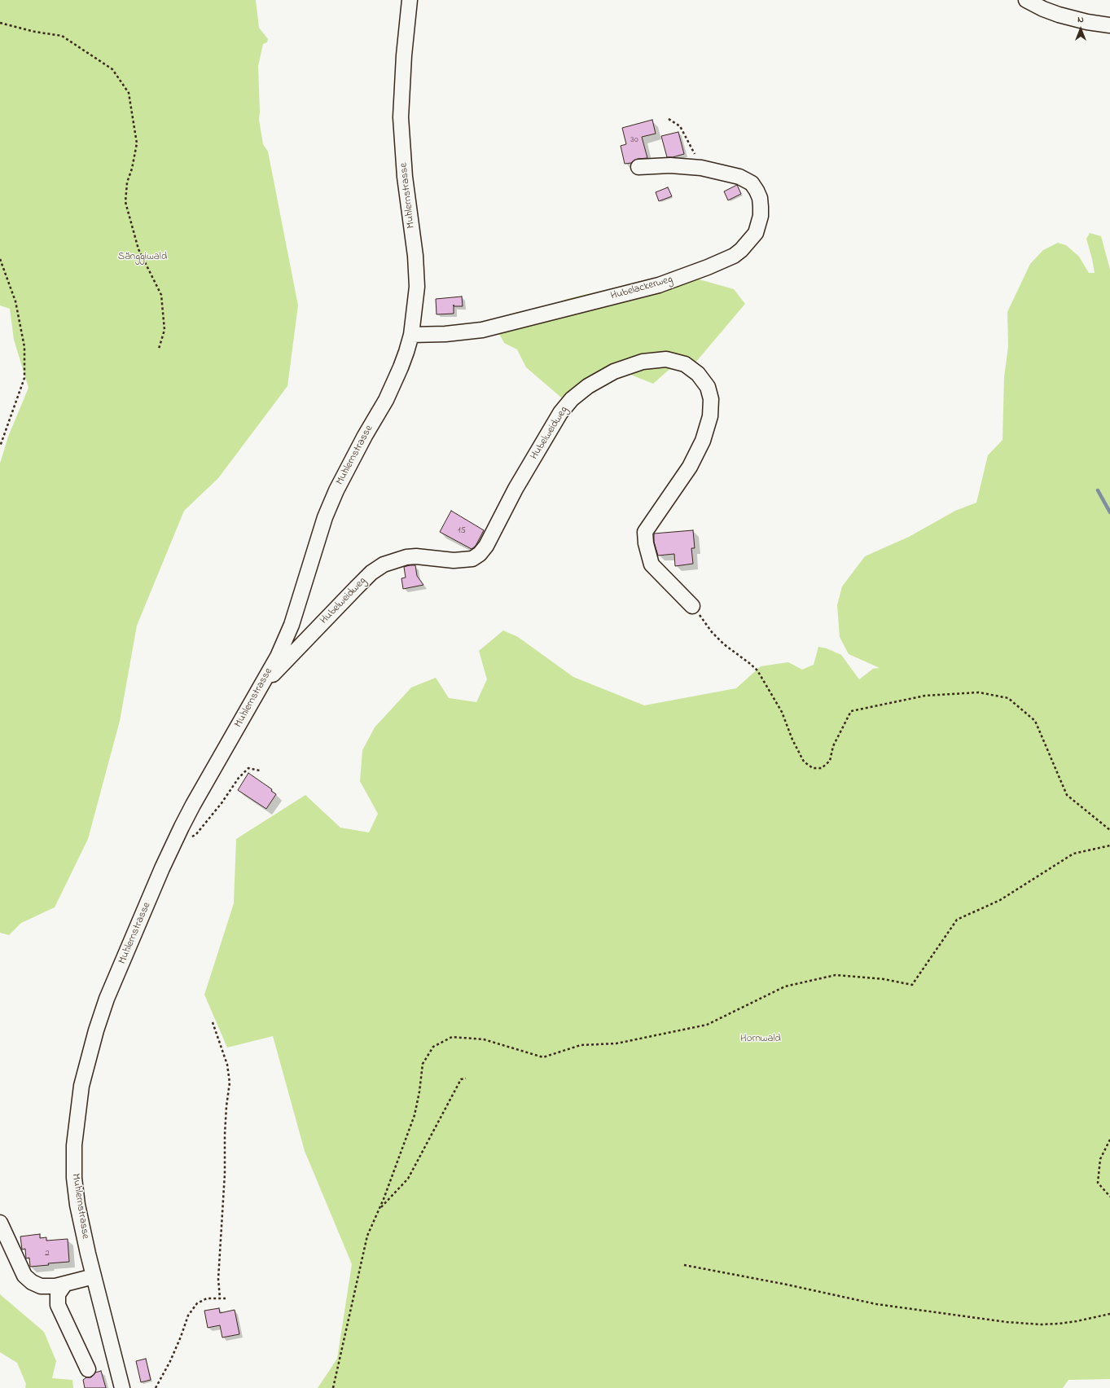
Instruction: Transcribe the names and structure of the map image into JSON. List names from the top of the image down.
{
  "streets": {
    "street": ["Muhlernstrasse", "Hubelackerweg", "Hubelweidweg"]
  },
  "crossings": [
    ["Muhlernstrasse", "Hubelackerweg"],
    ["Muhlernstrasse", "Hubelweidweg"]
  ],
  "parks": ["Sänggiwald", "Hornwald"],
  "house_numbers": ["30", "15", "2"],
  "north": "top"
}
